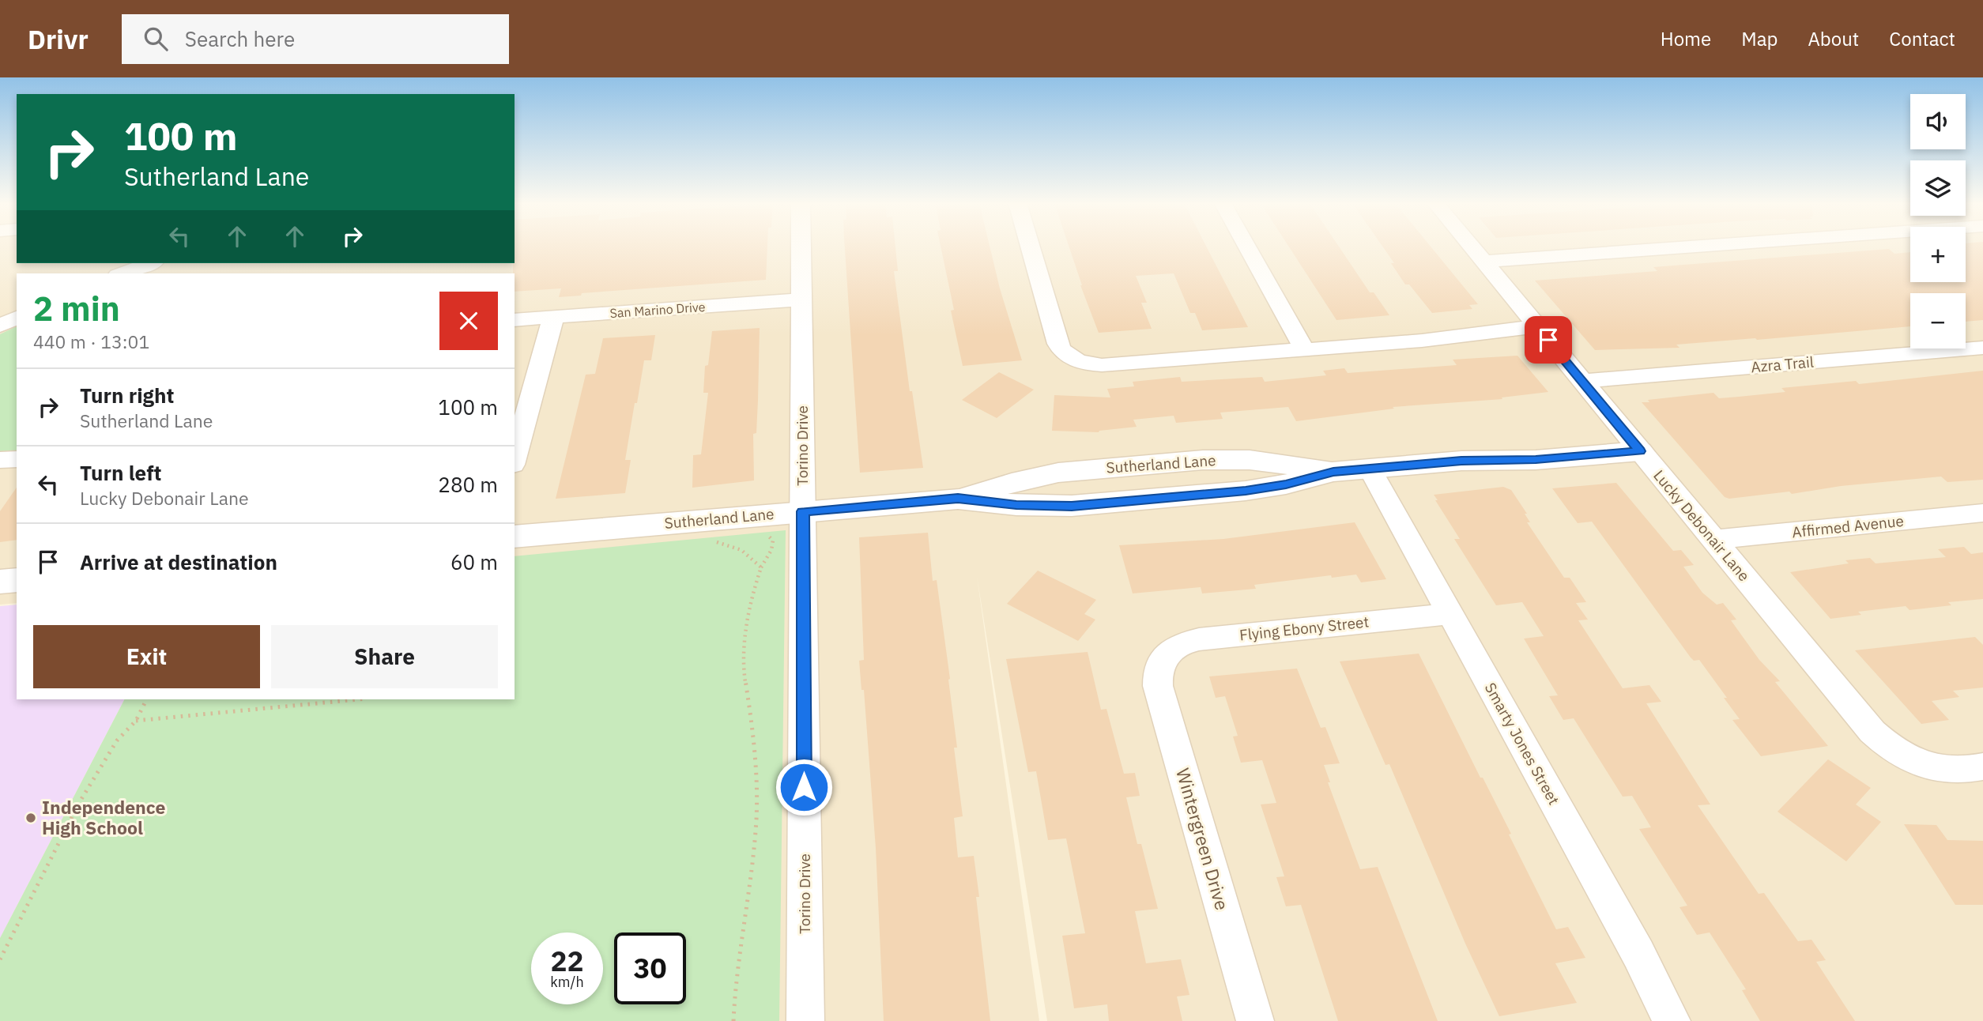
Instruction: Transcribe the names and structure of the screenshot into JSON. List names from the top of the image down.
{
  "streets": {
    "street": [
      "San Marino Drive",
      "Azra Trail",
      "Torino Drive",
      "Sutherland Lane",
      "Lucky Debonair Lane",
      "Affirmed Avenue",
      "Flying Ebony Street",
      "Smarty Jones Street",
      "Wintergreen Drive"
    ]
  },
  "crossings": [
    ["San Marino Drive", "Torino Drive"],
    ["Azra Trail", "Lucky Debonair Lane"],
    ["Torino Drive", "Sutherland Lane"],
    ["Sutherland Lane", "Lucky Debonair Lane"],
    ["Sutherland Lane", "Smarty Jones Street"],
    ["Lucky Debonair Lane", "Affirmed Avenue"],
    ["Flying Ebony Street", "Smarty Jones Street"],
    ["Flying Ebony Street", "Wintergreen Drive"]
  ],
  "places": ["Independence High School"],
  "page": {
    "header": "Drivr",
    "search": "Search here",
    "nav": [
      "Home",
      "Map",
      "About",
      "Contact"
    ],
    "map_buttons": ["+", "−"],
    "turn": ["100 m", "Sutherland Lane"],
    "heading": ["2 min", "440 m · 13:01"],
    "list": [
      {
        "name": "Turn right",
        "note": "Sutherland Lane",
        "value": "100 m"
      },
      {
        "name": "Turn left",
        "note": "Lucky Debonair Lane",
        "value": "280 m"
      },
      {
        "name": "Arrive at destination",
        "value": "60 m"
      }
    ],
    "buttons": ["Exit", "Share"],
    "speed": "22 km/h",
    "limit": "30"
  }
}
